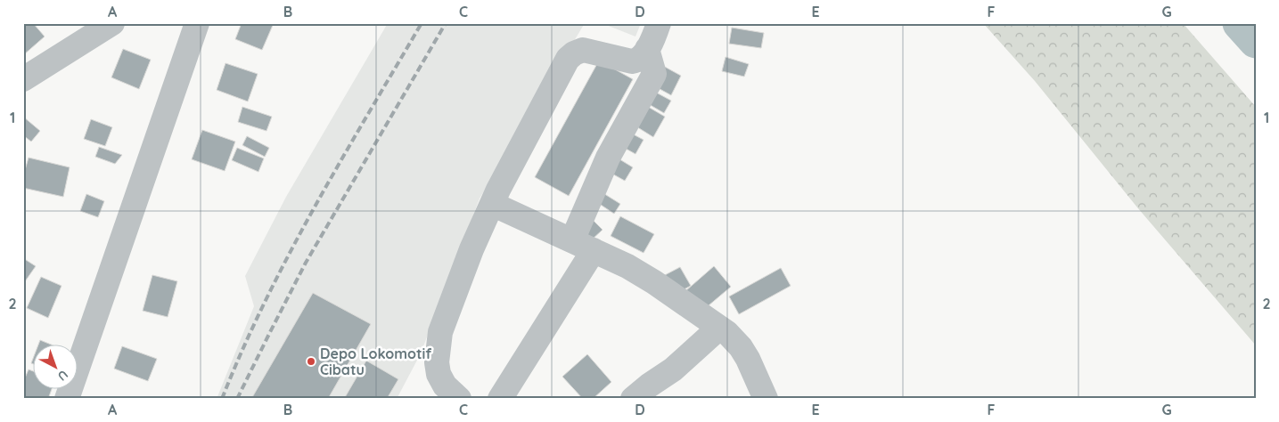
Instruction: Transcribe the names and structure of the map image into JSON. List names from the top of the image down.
{
  "places": ["Depo Lokomotif Cibatu"],
  "north": "bottom right",
  "grid": {
    "columns": [
      "A",
      "B",
      "C",
      "D",
      "E",
      "F",
      "G"
    ],
    "rows": ["1", "2"]
  }
}
